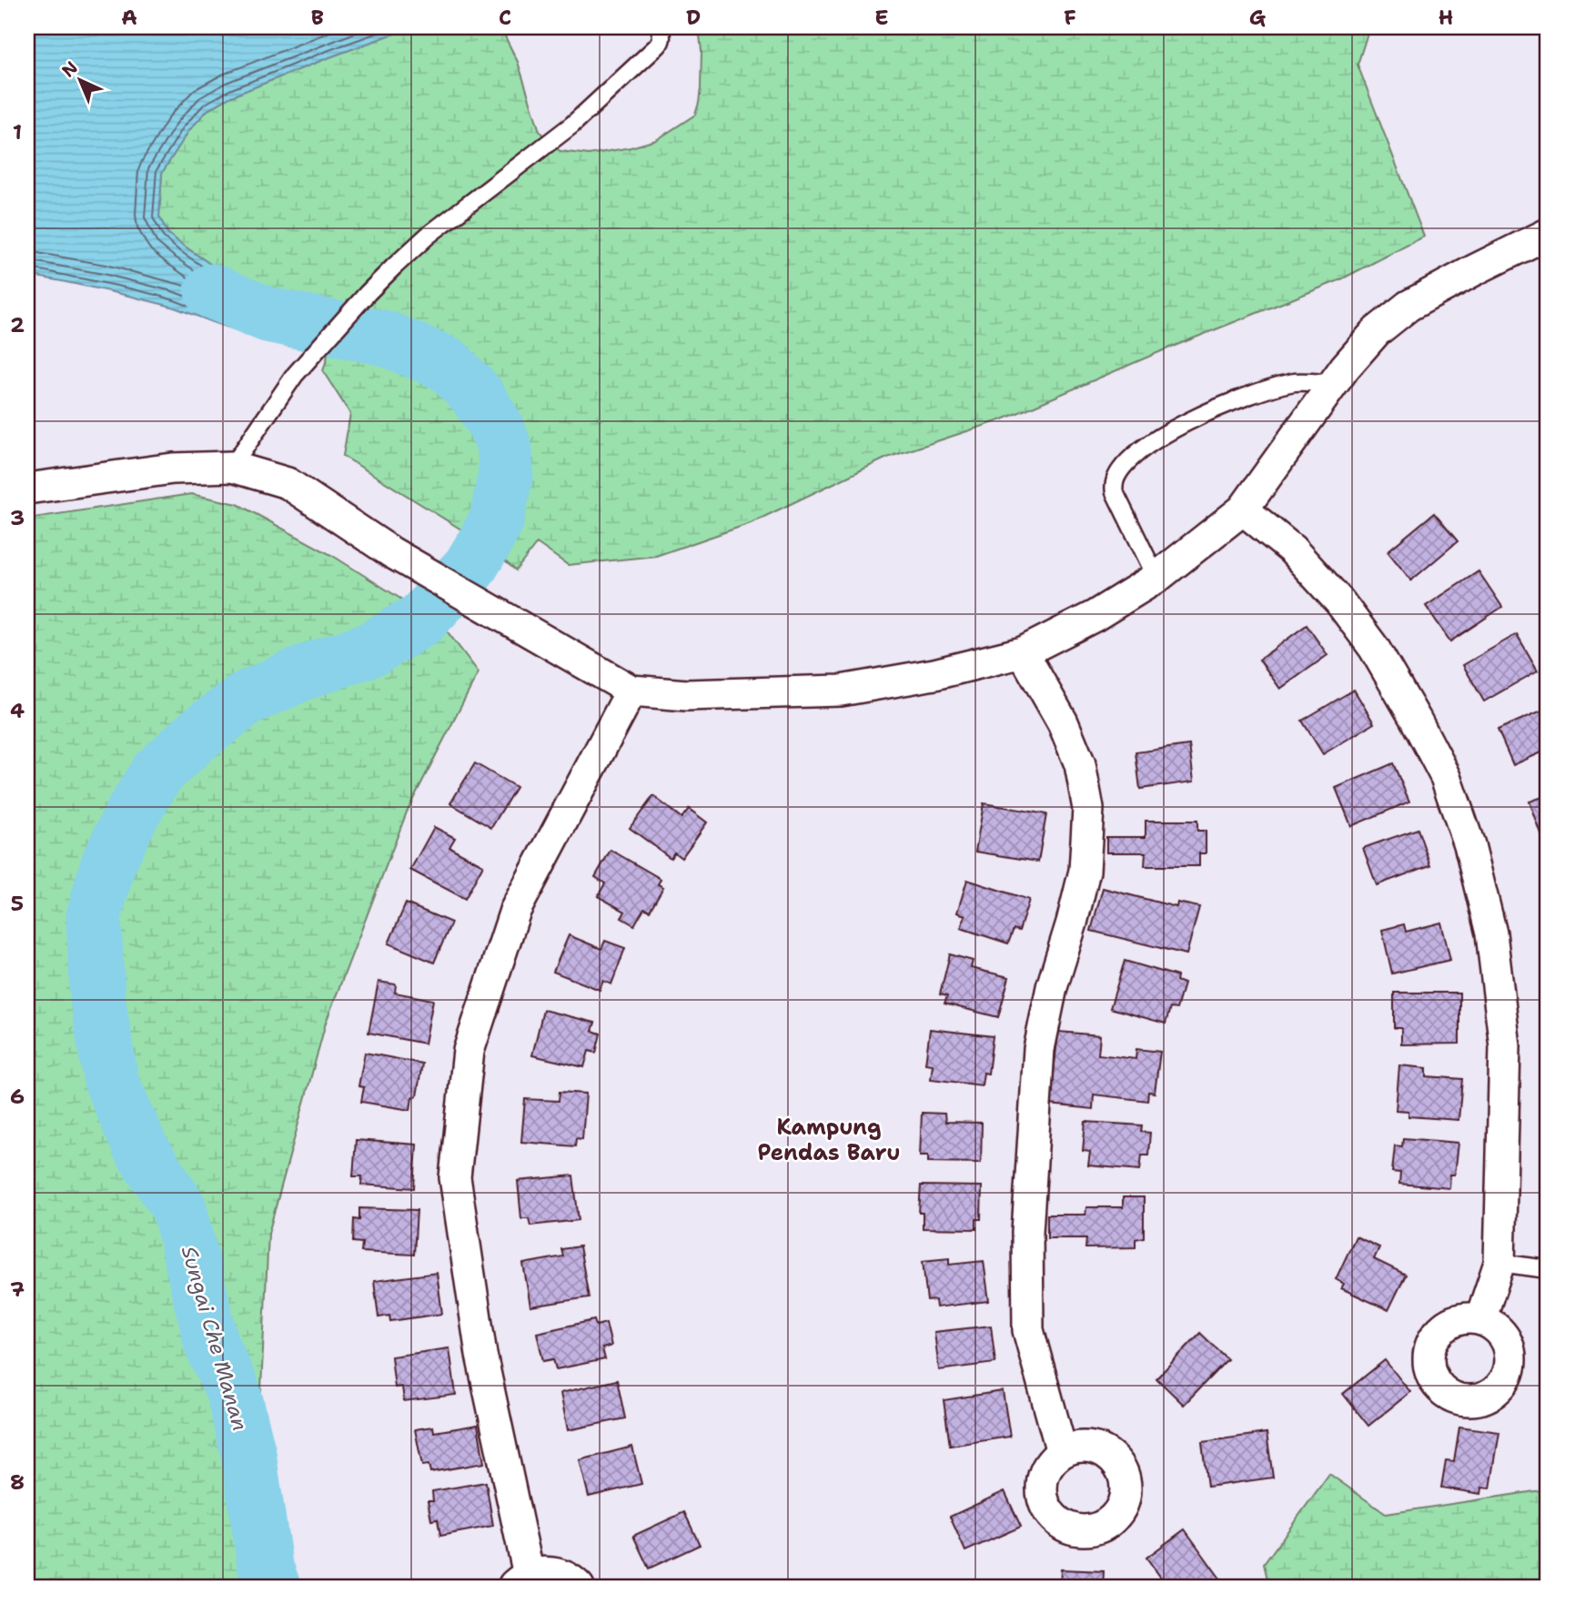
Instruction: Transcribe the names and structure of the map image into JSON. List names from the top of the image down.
{
  "districts": ["Kampung Pendas Baru"],
  "water": ["Sungai Che Manan"],
  "north": "top left",
  "grid": {
    "columns": [
      "A",
      "B",
      "C",
      "D",
      "E",
      "F",
      "G",
      "H"
    ],
    "rows": [
      "1",
      "2",
      "3",
      "4",
      "5",
      "6",
      "7",
      "8"
    ]
  }
}
